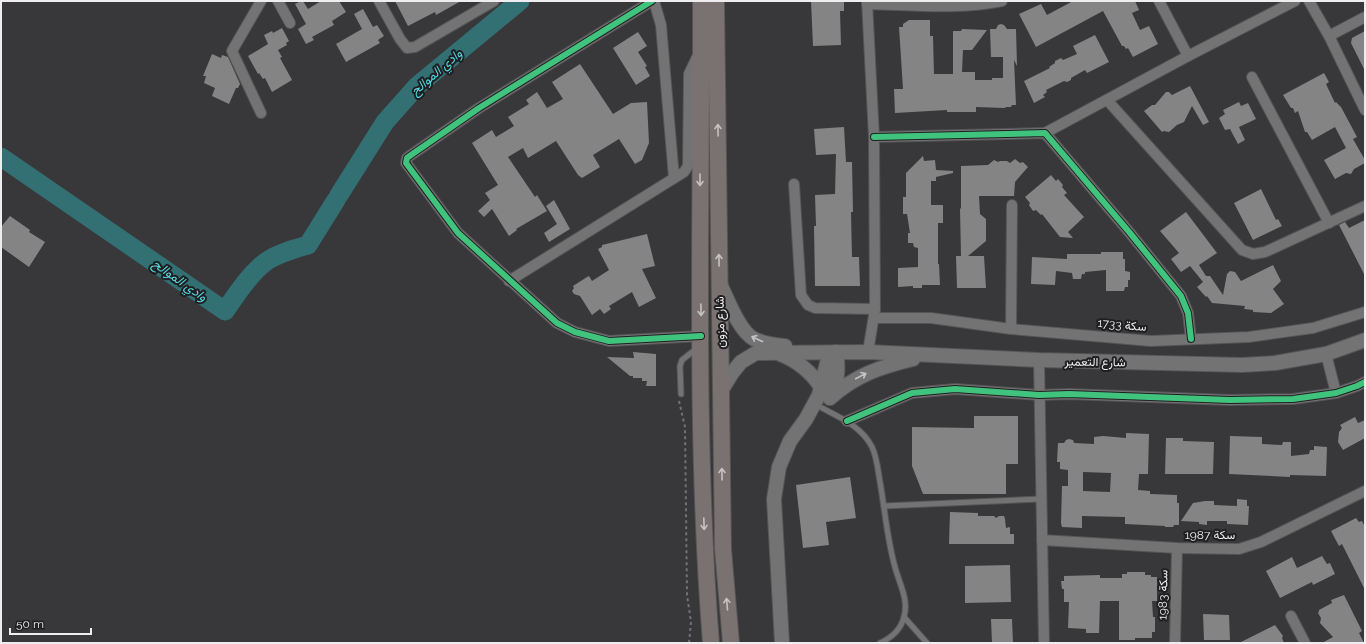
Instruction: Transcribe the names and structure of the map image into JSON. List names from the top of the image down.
{
  "streets": {
    "main road": ["شارع مزون", "شارع التعمير"],
    "street": ["سكة 1733", "سكة 1987", "سكة 1983"]
  },
  "crossings": [
    ["شارع مزون", "شارع التعمير"],
    ["سكة 1987", "سكة 1983"]
  ],
  "water": ["وادي الموالح"],
  "scale_bar": "50 m"
}
